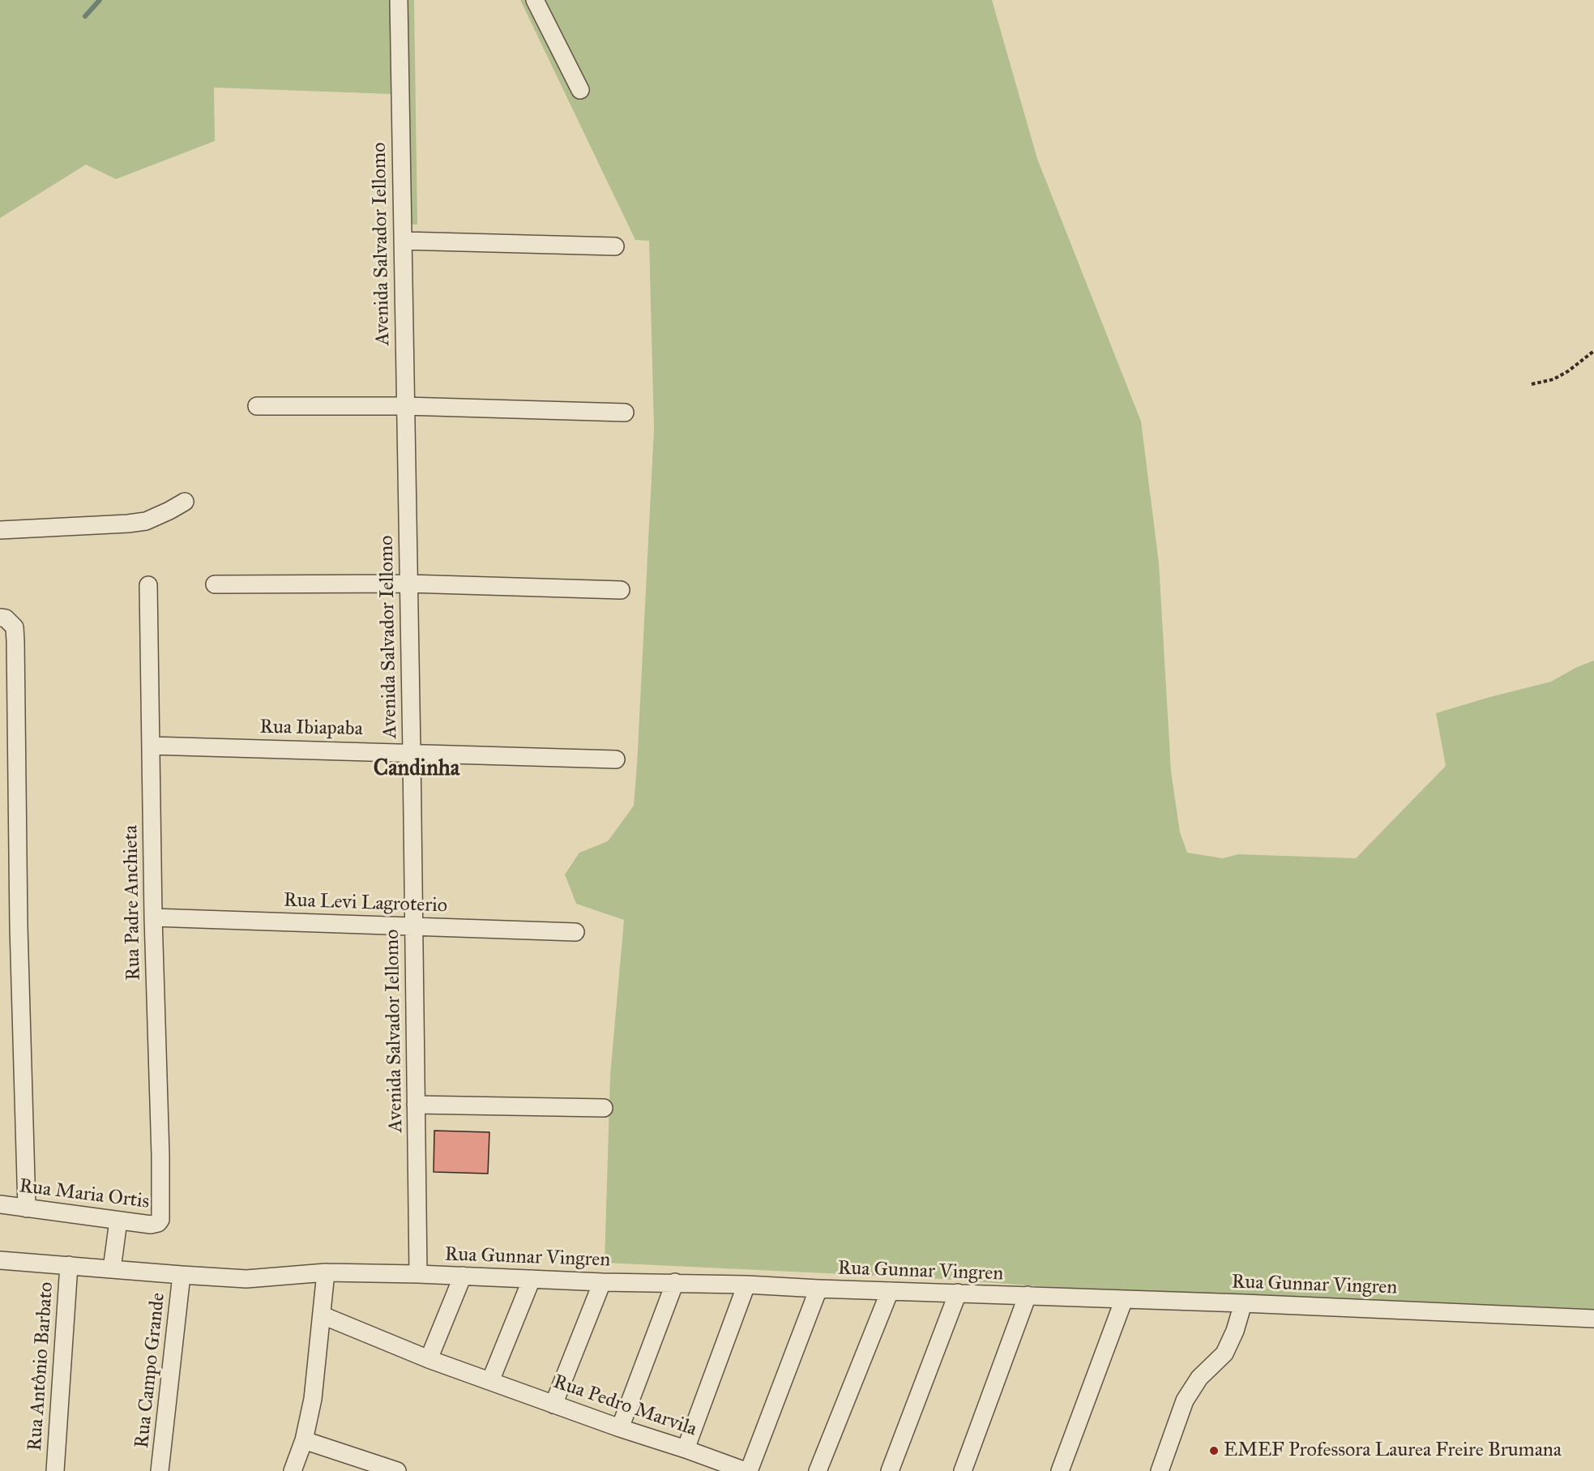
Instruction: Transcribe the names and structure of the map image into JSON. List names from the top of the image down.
{
  "streets": {
    "street": [
      "Avenida Salvador Iellomo",
      "Rua Ibiapaba",
      "Rua Padre Anchieta",
      "Rua Levi Lagroterio",
      "Rua Maria Ortis",
      "Rua Gunnar Vingren",
      "Rua Antônio Barbato",
      "Rua Campo Grande",
      "Rua Pedro Marvila"
    ]
  },
  "crossings": [
    ["Avenida Salvador Iellomo", "Rua Ibiapaba"],
    ["Avenida Salvador Iellomo", "Rua Levi Lagroterio"],
    ["Avenida Salvador Iellomo", "Rua Gunnar Vingren"],
    ["Rua Ibiapaba", "Rua Padre Anchieta"],
    ["Rua Padre Anchieta", "Rua Levi Lagroterio"],
    ["Rua Padre Anchieta", "Rua Maria Ortis"],
    ["Rua Gunnar Vingren", "Rua Antônio Barbato"],
    ["Rua Gunnar Vingren", "Rua Campo Grande"]
  ],
  "districts": ["Candinha"],
  "places": ["EMEF Professora Laurea Freire Brumana"]
}
